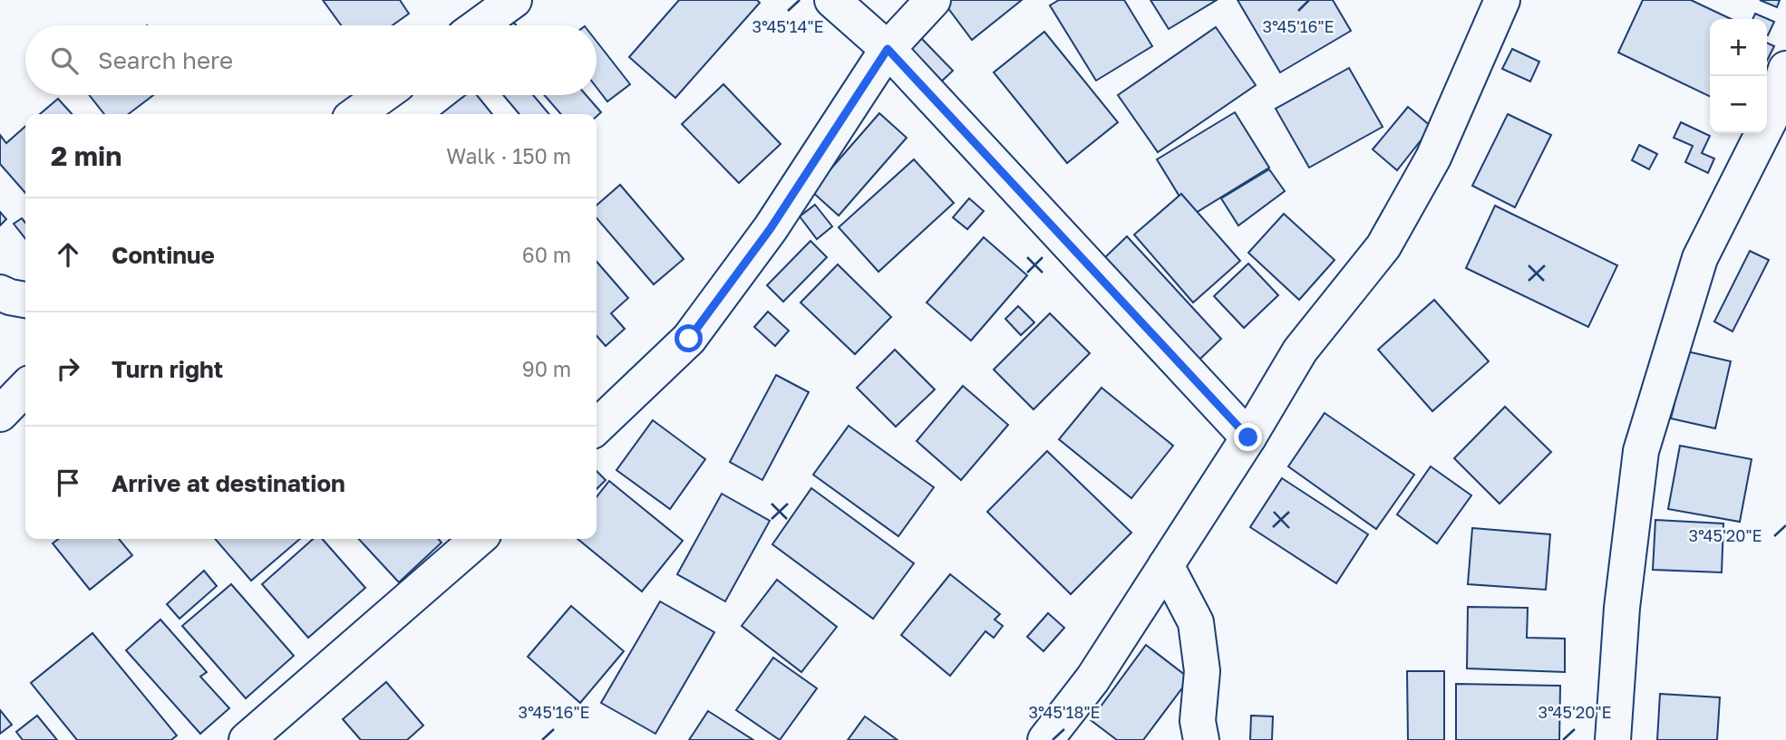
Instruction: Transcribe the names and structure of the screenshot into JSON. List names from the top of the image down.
{
  "page": {
    "map_buttons": ["+", "−"],
    "search": "Search here",
    "heading": ["2 min", "Walk · 150 m"],
    "list": [
      ["Continue", "60 m"],
      ["Turn right", "90 m"],
      "Arrive at destination"
    ]
  },
  "coordinates": [
    "3°45'14\"E",
    "3°45'16\"E",
    "3°45'20\"E",
    "3°45'18\"E"
  ]
}
